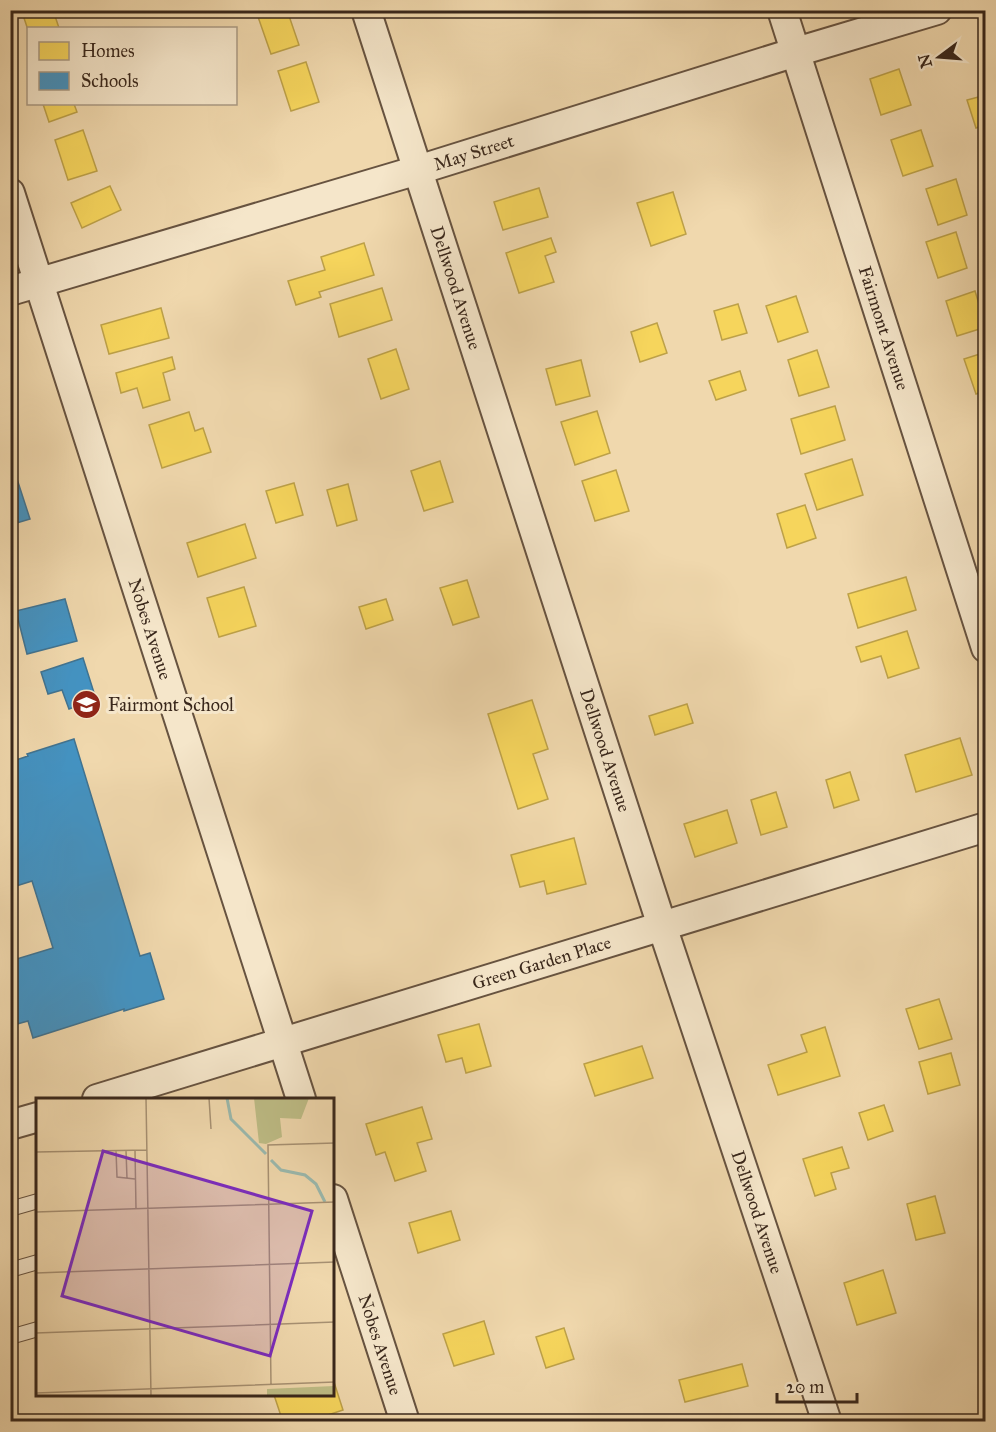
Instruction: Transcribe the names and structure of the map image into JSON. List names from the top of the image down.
{
  "streets": {
    "street": [
      "May Street",
      "Dellwood Avenue",
      "Fairmont Avenue",
      "Nobes Avenue",
      "Green Garden Place"
    ]
  },
  "crossings": [
    ["May Street", "Dellwood Avenue"],
    ["May Street", "Fairmont Avenue"],
    ["May Street", "Nobes Avenue"],
    ["Dellwood Avenue", "Green Garden Place"],
    ["Nobes Avenue", "Green Garden Place"]
  ],
  "places": {
    "school or university": ["Fairmont School"]
  },
  "legend": ["Homes", "Schools"],
  "scale_bar": "20 m",
  "north": "left"
}
